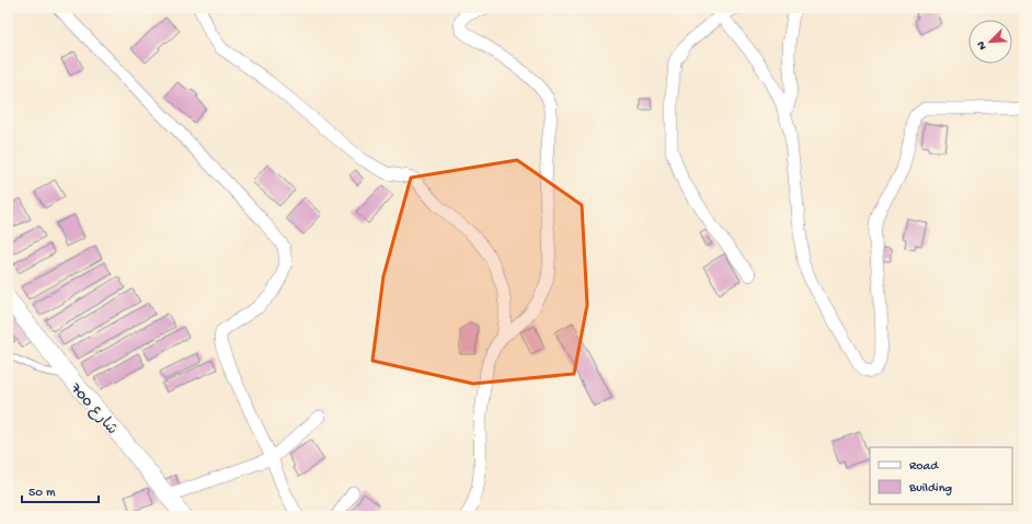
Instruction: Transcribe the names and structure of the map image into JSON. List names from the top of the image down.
{
  "streets": {
    "main road": ["شارع 700"]
  },
  "legend": ["Road", "Building"],
  "scale_bar": "50 m",
  "north": "bottom left"
}
